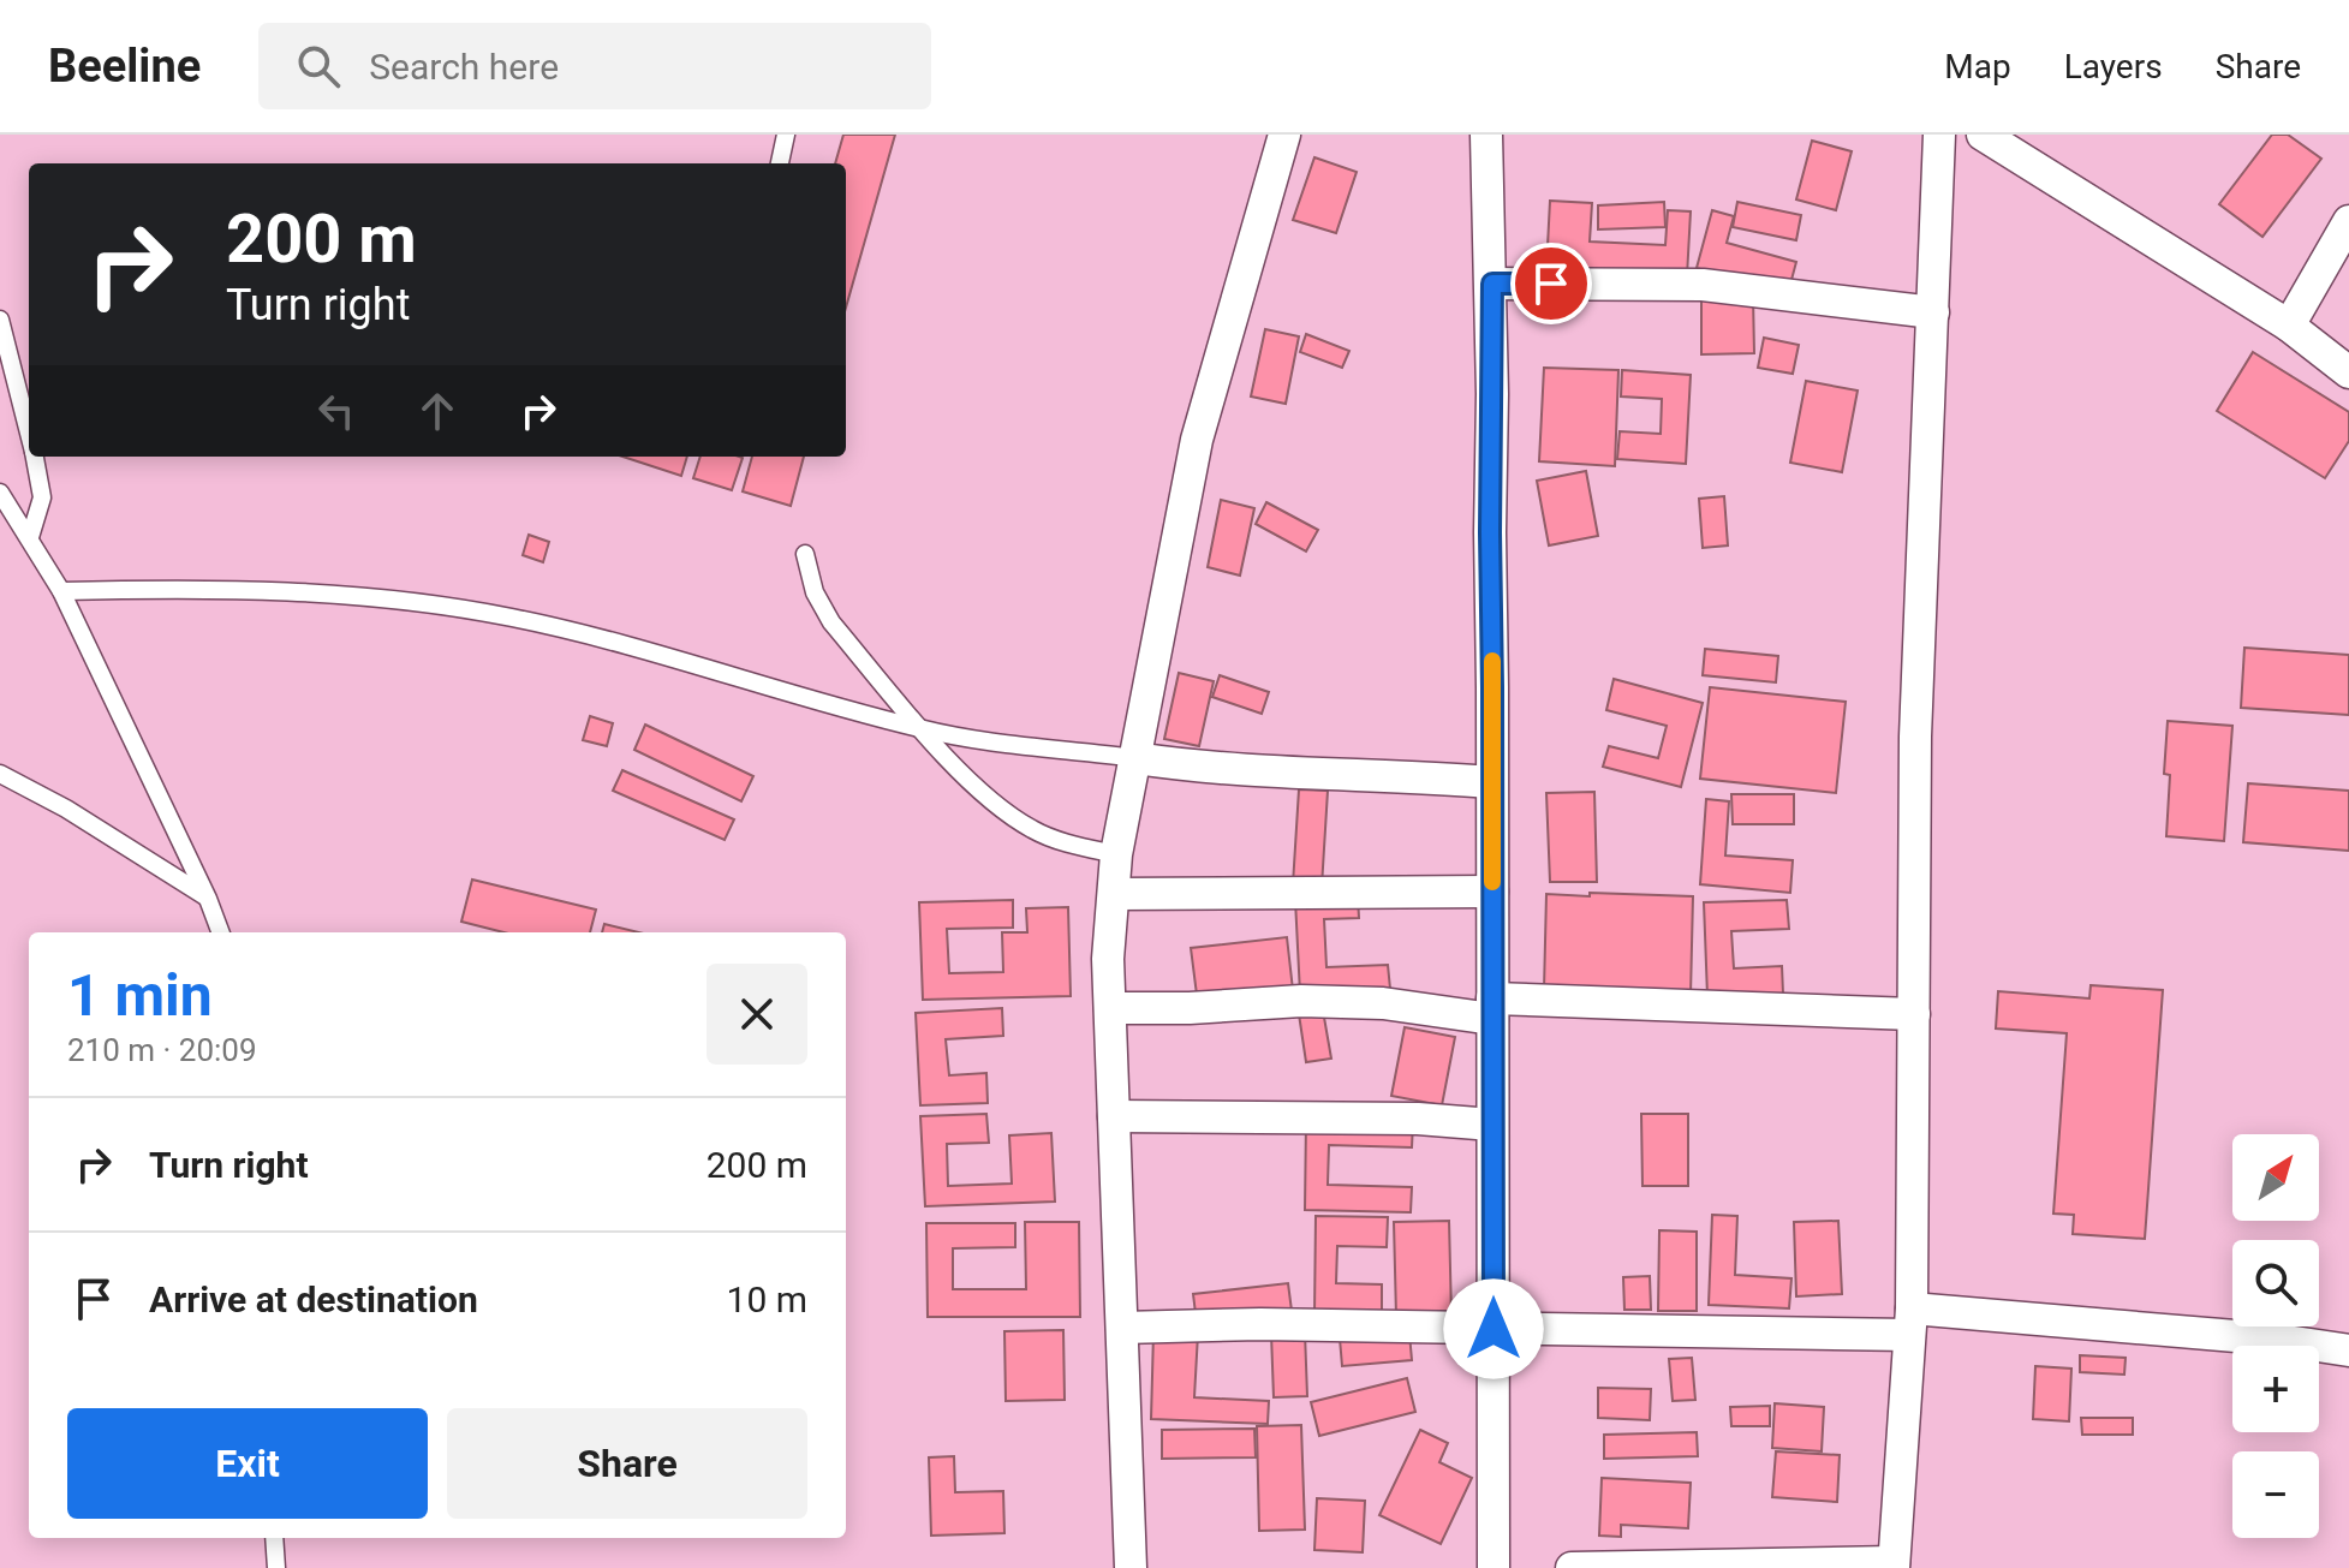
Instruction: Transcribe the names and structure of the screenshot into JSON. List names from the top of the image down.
{
  "north": "top right",
  "page": {
    "header": "Beeline",
    "search": "Search here",
    "nav": ["Map", "Layers", "Share"],
    "turn": ["200 m", "Turn right"],
    "heading": ["1 min", "210 m · 20:09"],
    "list": [
      {
        "name": "Turn right",
        "value": "200 m"
      },
      {
        "name": "Arrive at destination",
        "value": "10 m"
      }
    ],
    "map_buttons": ["+", "−"],
    "buttons": ["Exit", "Share"]
  }
}
